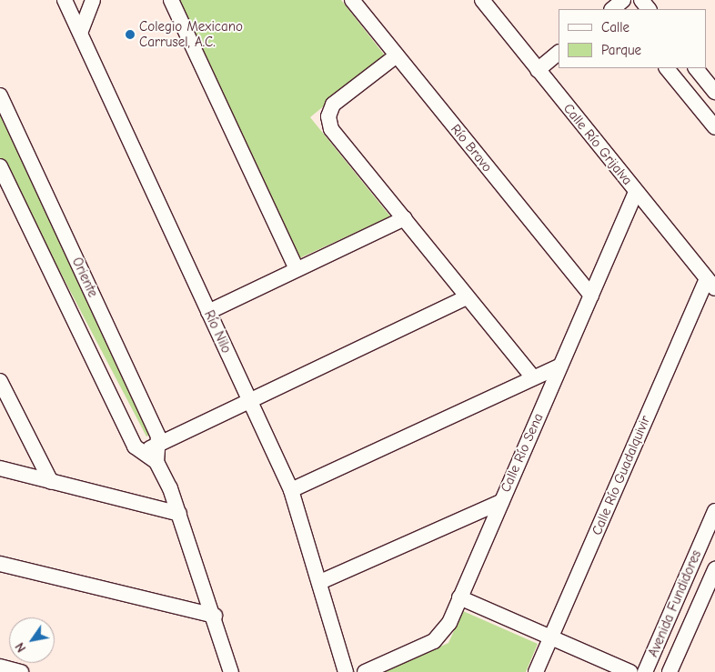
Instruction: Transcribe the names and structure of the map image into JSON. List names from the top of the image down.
{
  "streets": {
    "street": [
      "Calle Río Grijalva",
      "Río Bravo",
      "Oriente",
      "Río Nilo",
      "Calle Río Sena",
      "Calle Río Guadalquivir",
      "Avenida Fundidores"
    ]
  },
  "crossings": [
    ["Calle Río Grijalva", "Calle Río Sena"],
    ["Calle Río Grijalva", "Calle Río Guadalquivir"],
    ["Río Bravo", "Calle Río Sena"]
  ],
  "places": ["Colegio Mexicano Carrusel, A.C."],
  "legend": ["Calle", "Parque"],
  "north": "bottom left"
}
